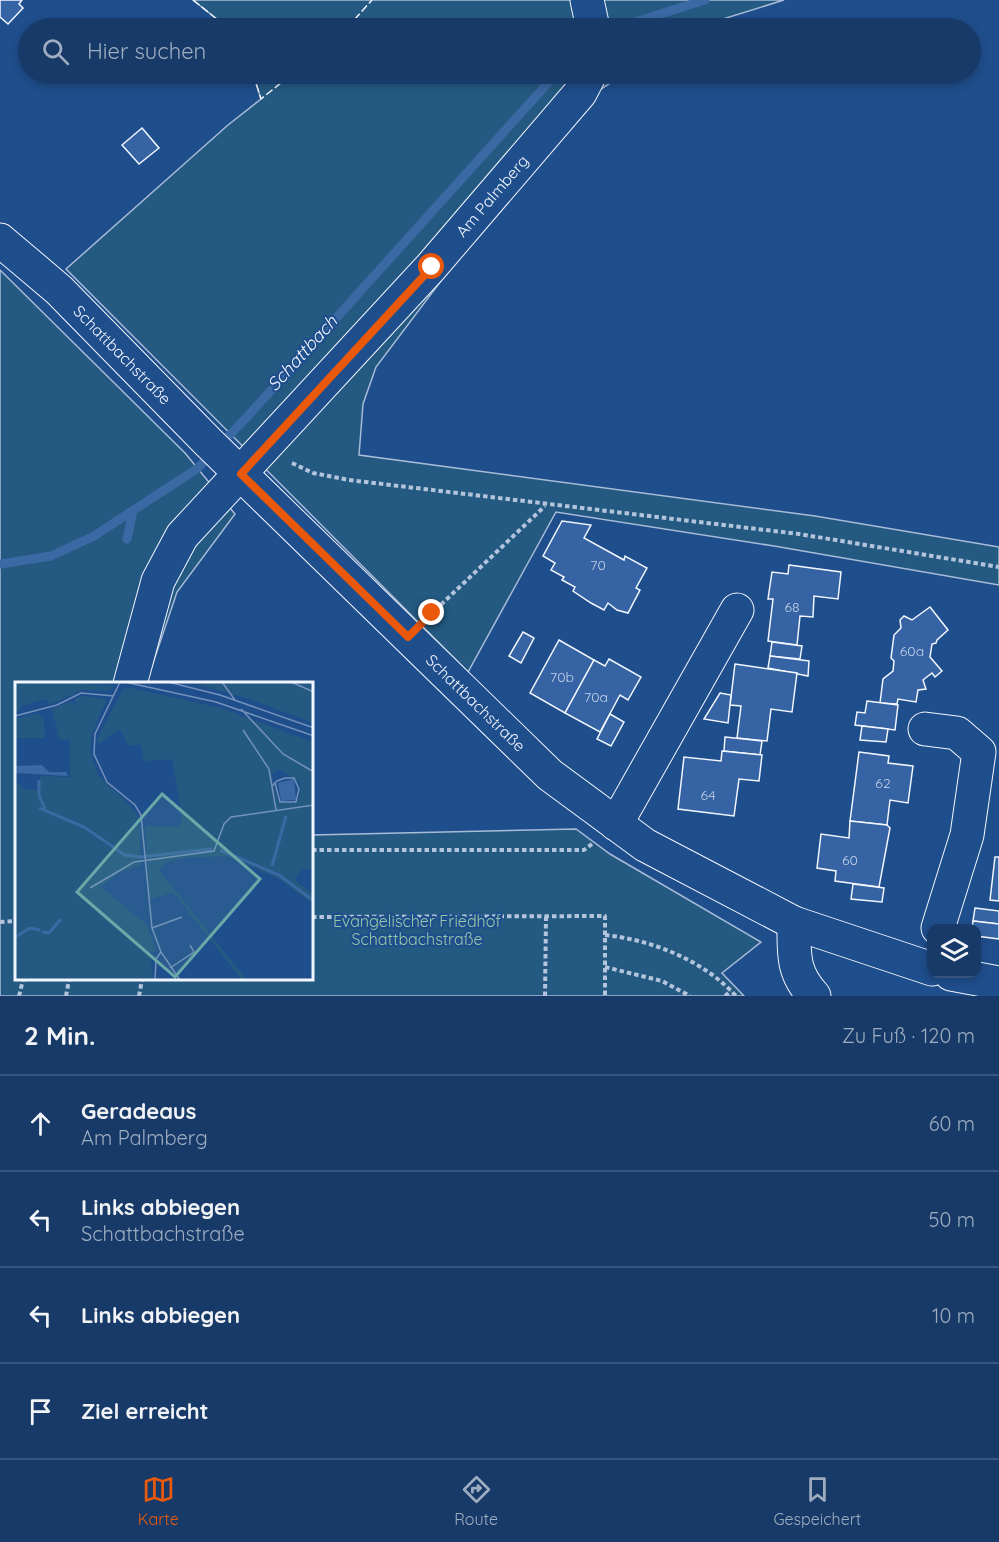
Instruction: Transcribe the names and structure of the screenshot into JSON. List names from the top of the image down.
{
  "streets": {
    "street": ["Am Palmberg", "Schattbachstraße"]
  },
  "crossings": [
    ["Am Palmberg", "Schattbachstraße"]
  ],
  "water": ["Schattbach"],
  "parks": ["Evangelischer Friedhof Schattbachstraße"],
  "house_numbers": [
    "70",
    "68",
    "60a",
    "70b",
    "70a",
    "62",
    "64",
    "60"
  ],
  "page": {
    "search": "Hier suchen",
    "heading": ["2 Min.", "Zu Fuß · 120 m"],
    "list": [
      ["Geradeaus", "Am Palmberg", "60 m"],
      ["Links abbiegen", "Schattbachstraße", "50 m"],
      ["Links abbiegen", "10 m"],
      "Ziel erreicht"
    ],
    "nav": ["Karte", "Route", "Gespeichert"]
  }
}
